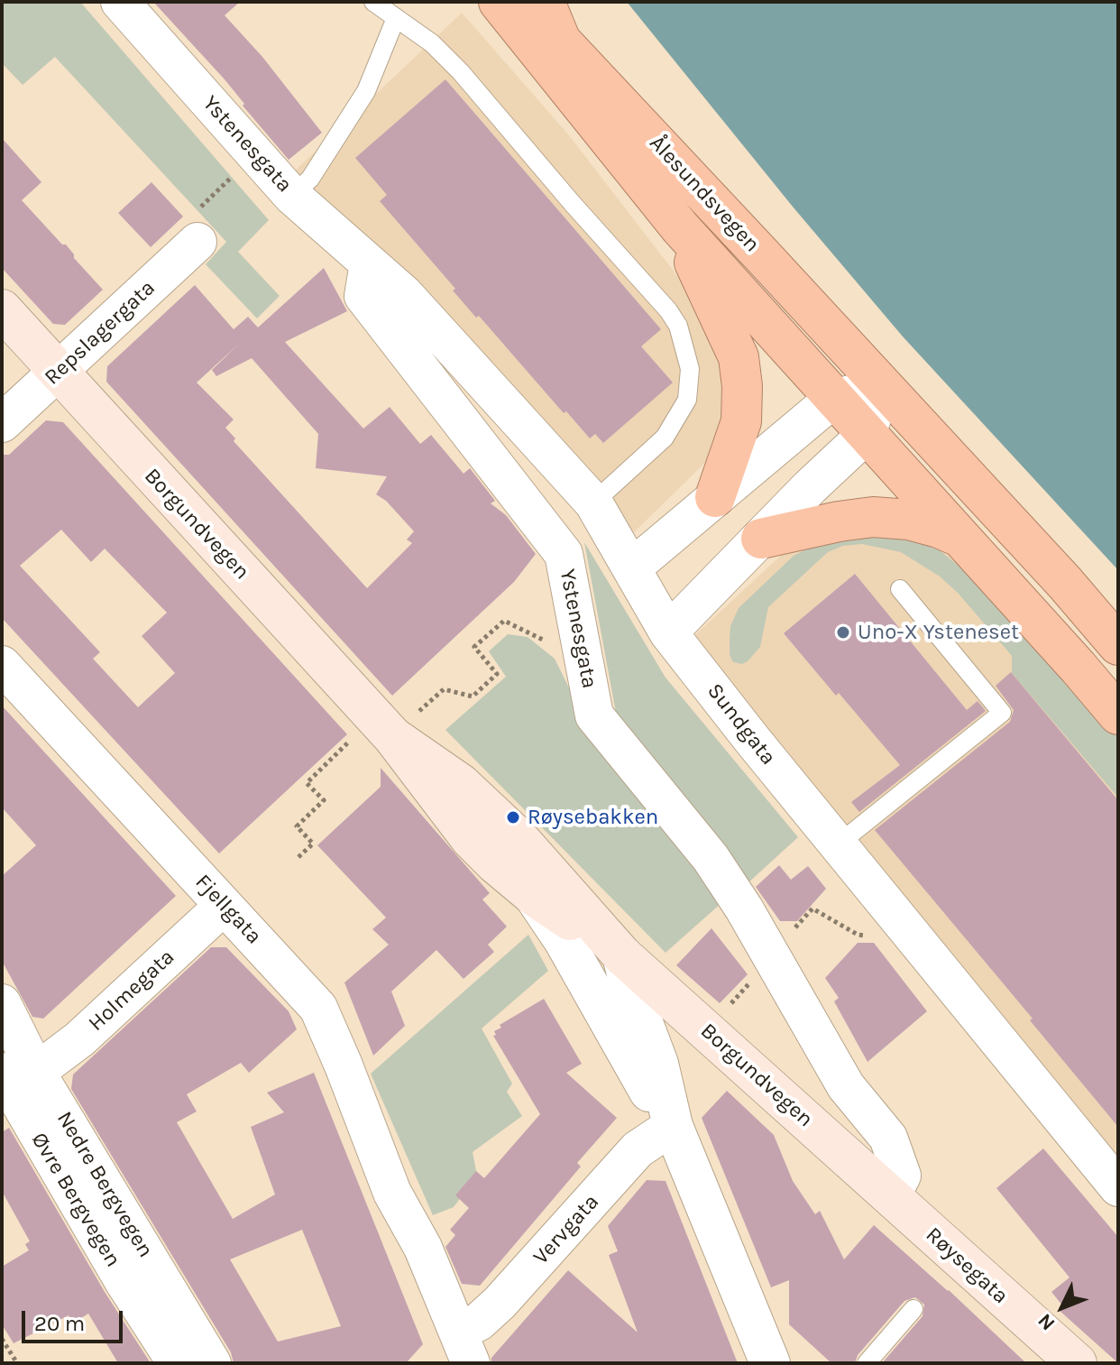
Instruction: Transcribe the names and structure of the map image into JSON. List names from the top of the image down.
{
  "streets": {
    "highway": ["Ålesundsvegen"],
    "main road": ["Borgundvegen", "Røysegata"],
    "street": [
      "Ystenesgata",
      "Repslagergata",
      "Sundgata",
      "Fjellgata",
      "Holmegata",
      "Nedre Bergvegen",
      "Øvre Bergvegen",
      "Vervgata"
    ]
  },
  "crossings": [
    ["Ystenesgata", "Borgundvegen"],
    ["Ystenesgata", "Sundgata"],
    ["Ystenesgata", "Røysegata"],
    ["Repslagergata", "Borgundvegen"],
    ["Borgundvegen", "Vervgata"],
    ["Borgundvegen", "Røysegata"],
    ["Fjellgata", "Holmegata"],
    ["Fjellgata", "Vervgata"],
    ["Holmegata", "Nedre Bergvegen"],
    ["Holmegata", "Øvre Bergvegen"],
    ["Nedre Bergvegen", "Øvre Bergvegen"]
  ],
  "places": ["Uno-X Ysteneset", "Røysebakken"],
  "scale_bar": "20 m",
  "north": "bottom left"
}
